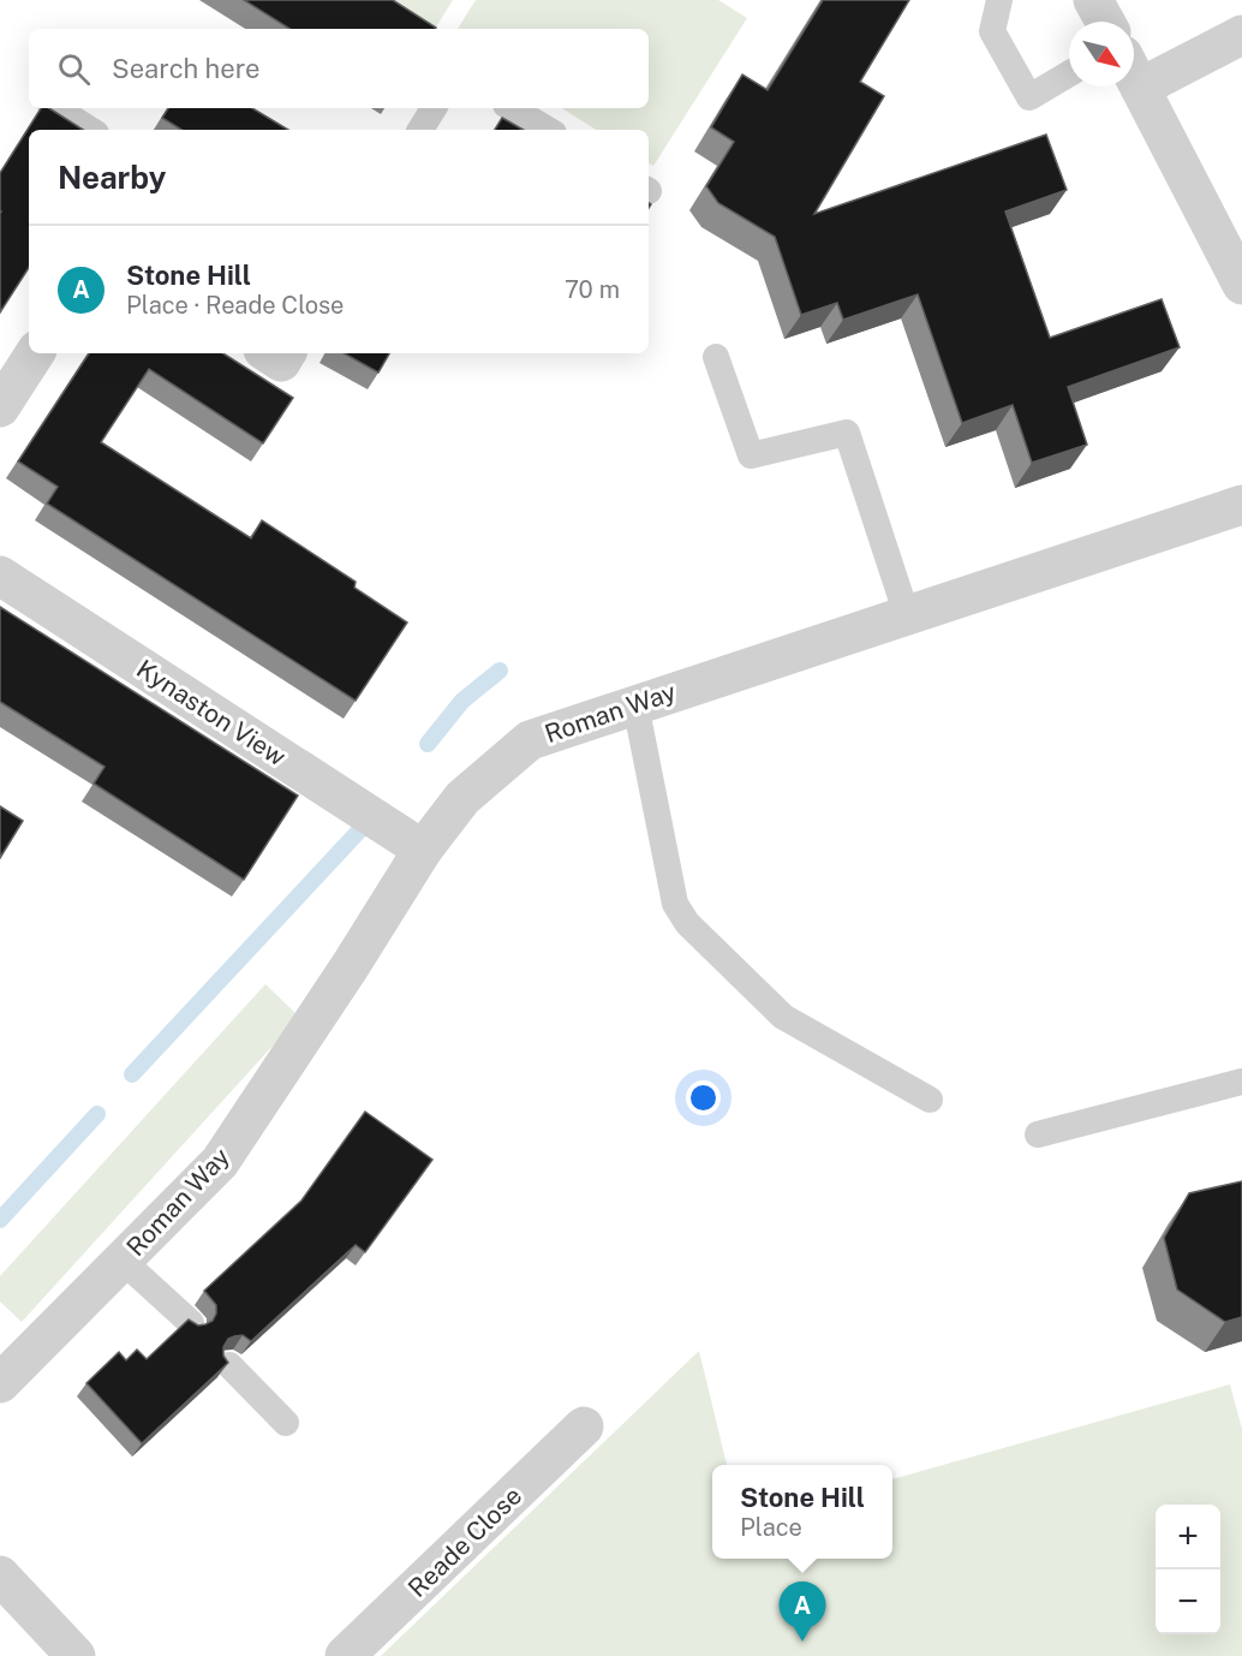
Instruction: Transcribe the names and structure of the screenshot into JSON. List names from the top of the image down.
{
  "streets": {
    "street": ["Kynaston View", "Roman Way", "Reade Close"]
  },
  "crossings": [
    ["Kynaston View", "Roman Way"]
  ],
  "north": "bottom right",
  "page": {
    "search": "Search here",
    "heading": "Nearby",
    "list": [
      {
        "mark": "A",
        "name": "Stone Hill",
        "note": "Place · Reade Close",
        "value": "70 m"
      }
    ],
    "popup": ["Stone Hill", "Place"],
    "map_buttons": ["+", "−"],
    "pins": "A"
  }
}
